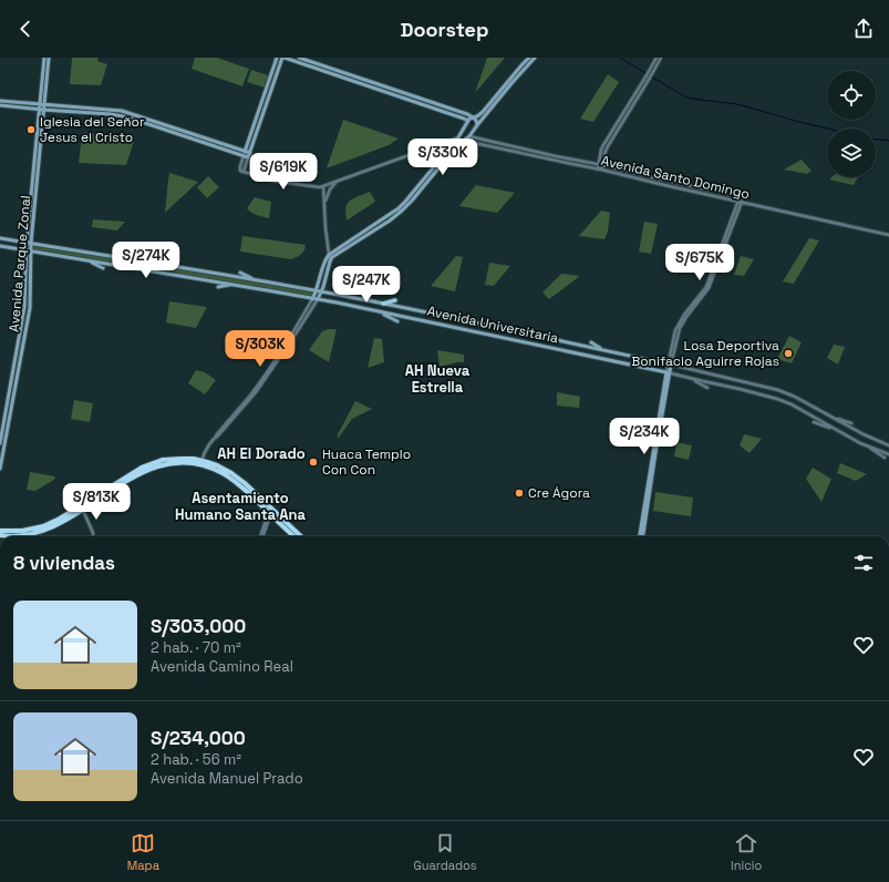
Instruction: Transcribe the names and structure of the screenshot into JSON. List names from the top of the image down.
{
  "streets": {
    "main road": ["Avenida Santo Domingo", "Avenida Parque Zonal", "Avenida Universitaria"]
  },
  "crossings": [
    ["Avenida Parque Zonal", "Avenida Universitaria"]
  ],
  "districts": ["AH Nueva Estrella", "AH El Dorado", "Asentamiento Humano Santa Ana"],
  "places": [
    "Iglesia del Señor Jesus el Cristo",
    "Losa Deportiva Bonifacio Aguirre Rojas",
    "Huaca Templo Con Con",
    "Cre Ágora"
  ],
  "page": {
    "header": "Doorstep",
    "price": [
      "S/330K",
      "S/619K",
      "S/274K",
      "S/675K",
      "S/247K",
      "S/303K",
      "S/234K",
      "S/813K"
    ],
    "heading": "8 viviendas",
    "list": [
      {
        "name": "S/303,000",
        "note": "2 hab. · 70 m² · Avenida Camino Real"
      },
      {
        "name": "S/234,000",
        "note": "2 hab. · 56 m² · Avenida Manuel Prado"
      }
    ],
    "tabs": ["Mapa", "Guardados", "Inicio"]
  }
}
